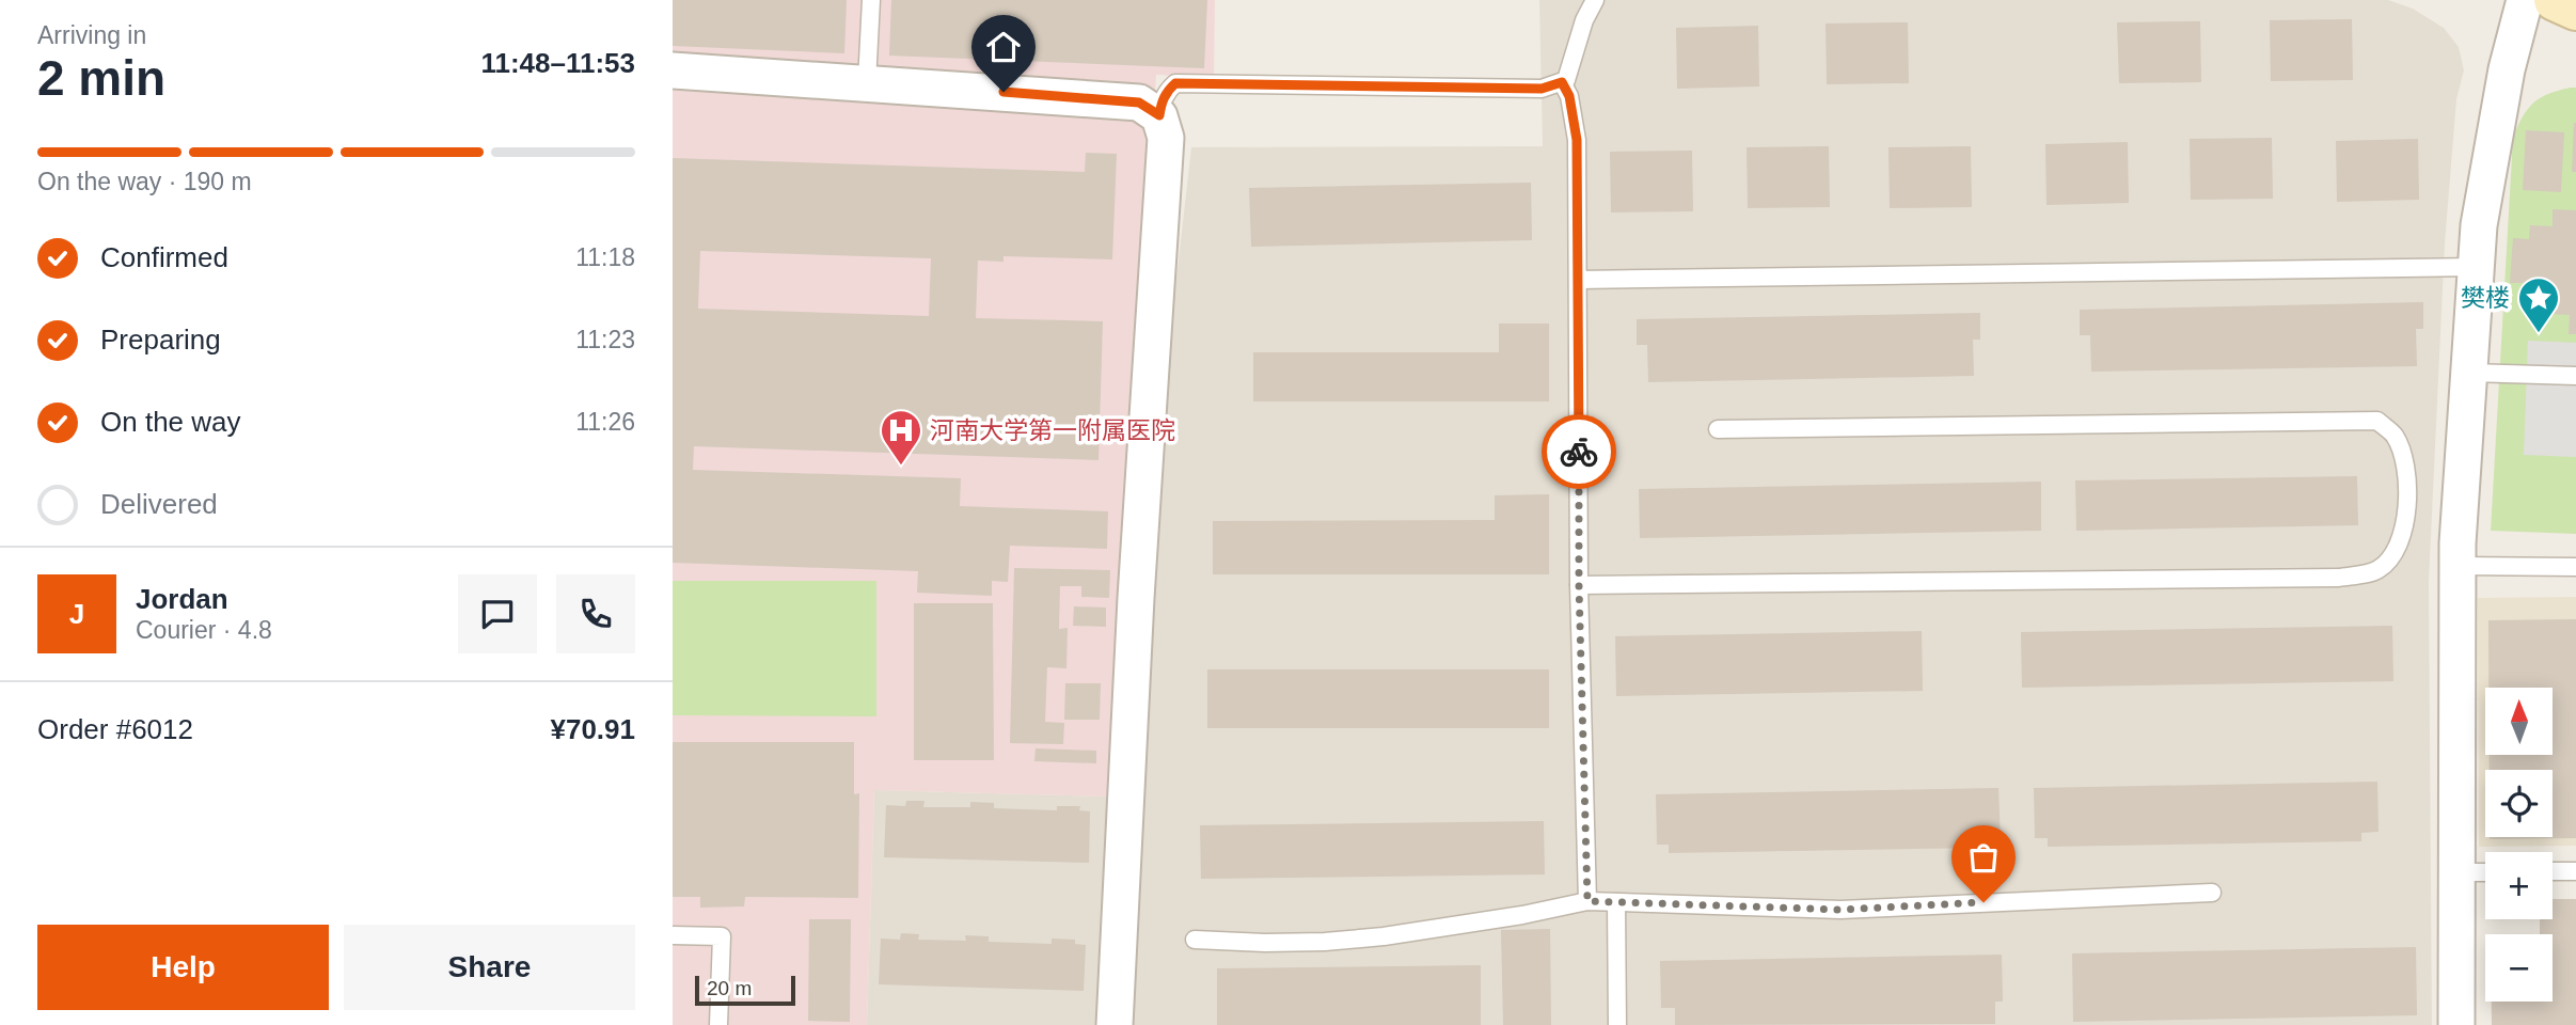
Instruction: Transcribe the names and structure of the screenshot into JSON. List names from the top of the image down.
{
  "places": {
    "place": ["樊楼"],
    "hospital": ["河南大学第一附属医院"]
  },
  "scale_bar": "20 m",
  "north": "top",
  "page": {
    "heading": ["2 min", "Arriving in", "11:48–11:53"],
    "panel": [
      "Jordan",
      "Courier · 4.8",
      "Order #6012",
      "¥70.91"
    ],
    "bar": "On the way · 190 m",
    "list": [
      ["Confirmed", "11:18"],
      ["Preparing", "11:23"],
      ["On the way", "11:26"],
      "Delivered"
    ],
    "round": "J",
    "map_buttons": ["+", "−"],
    "buttons": ["Help", "Share"],
    "scale": "20 m"
  }
}
